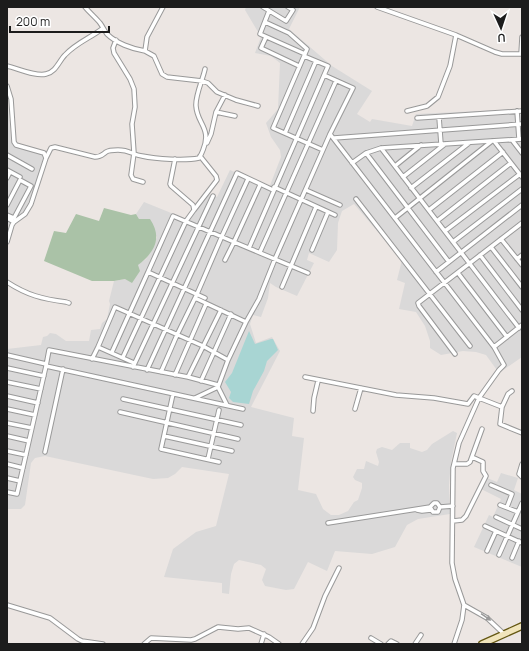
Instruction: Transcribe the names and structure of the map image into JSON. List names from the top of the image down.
{
  "scale_bar": "200 m",
  "north": "bottom"
}
